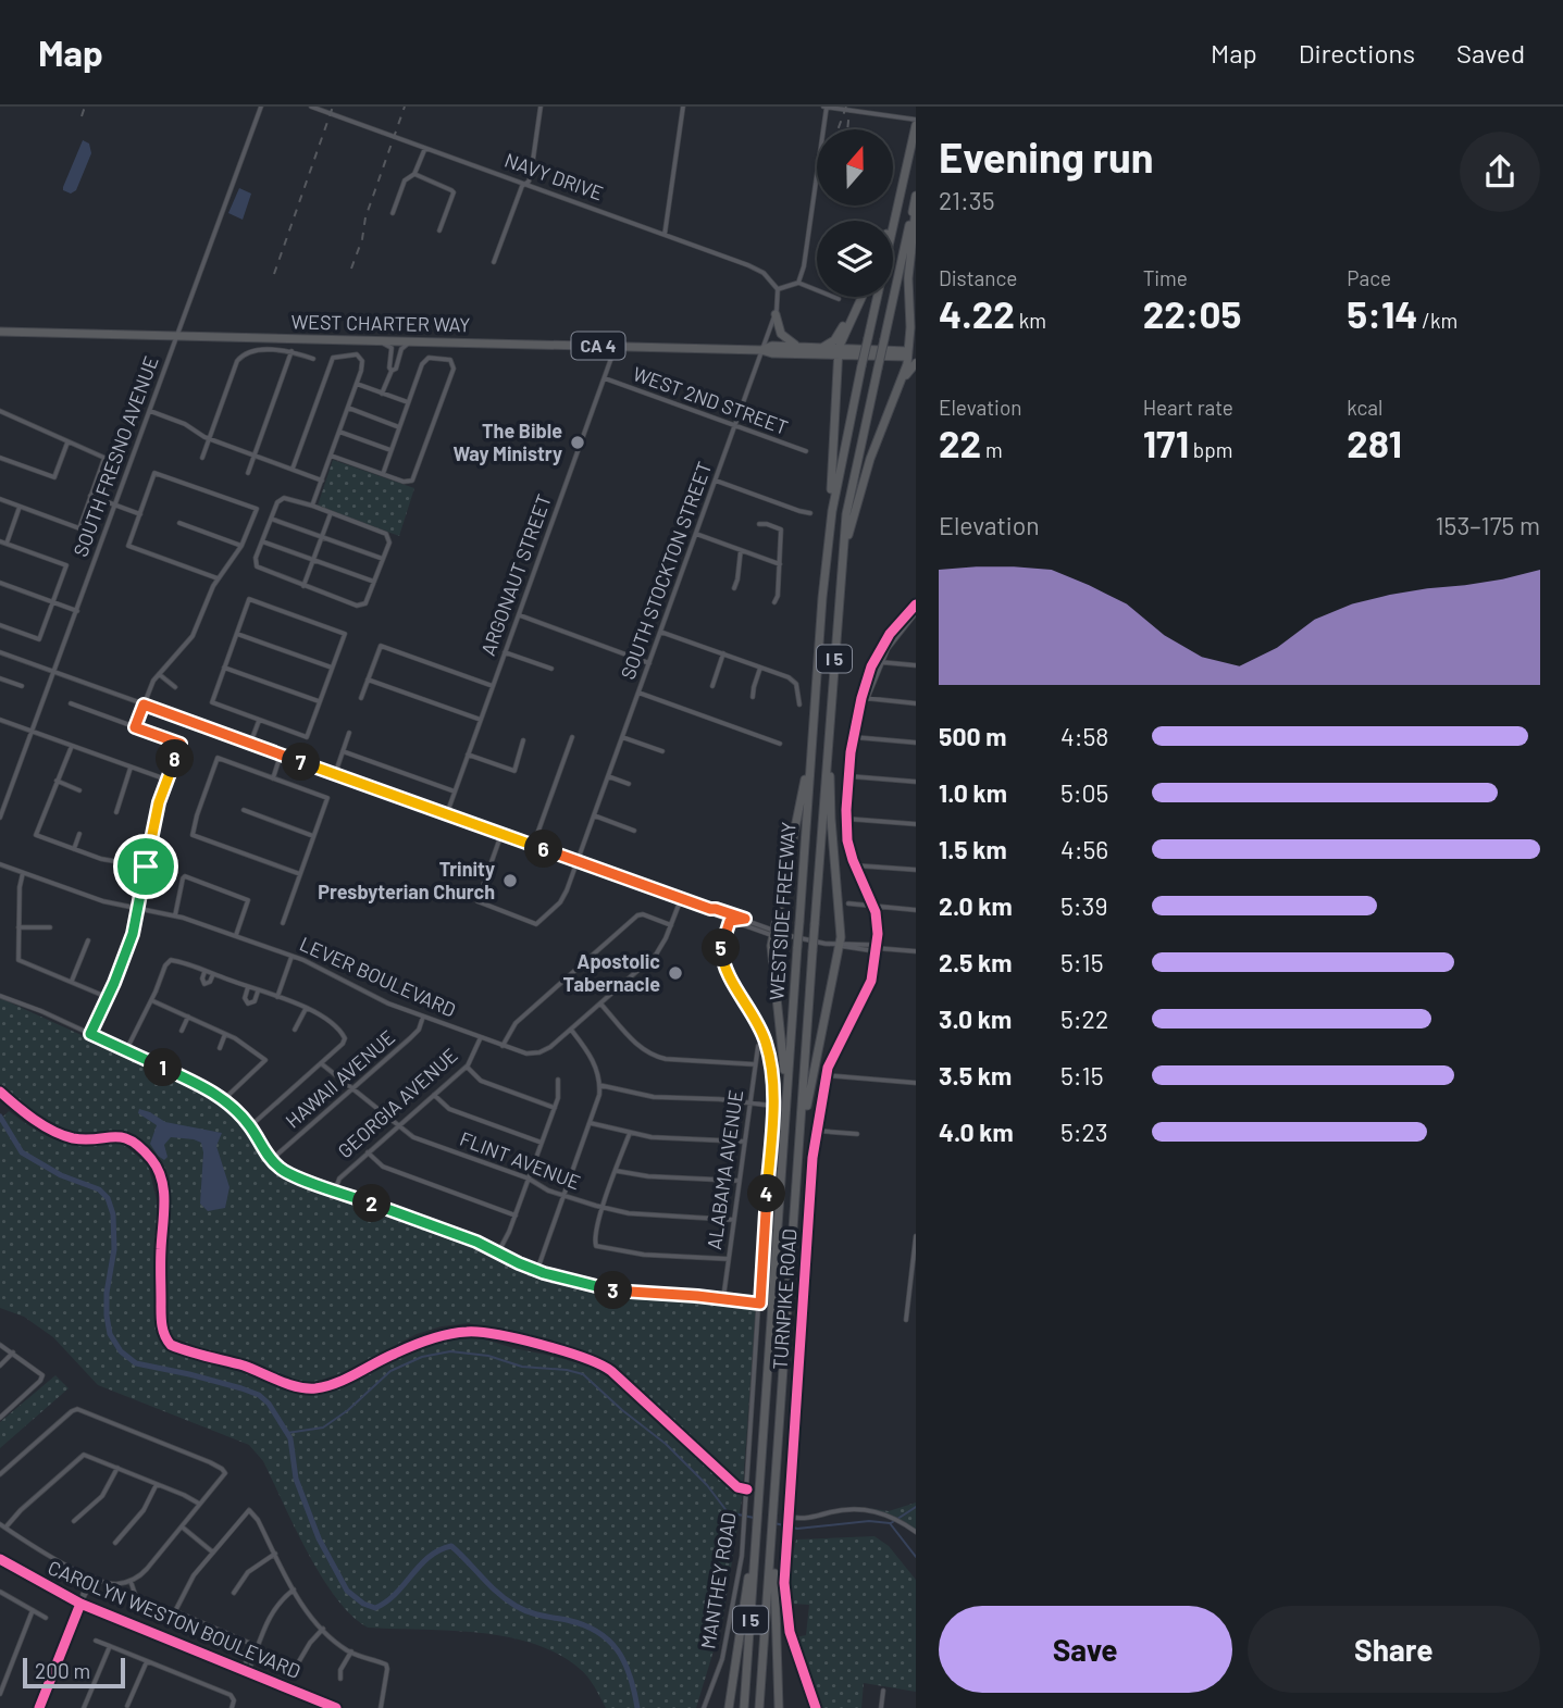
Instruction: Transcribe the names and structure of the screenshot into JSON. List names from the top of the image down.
{
  "streets": {
    "highway": [
      "WEST CHARTER WAY",
      "CA 4",
      "I 5",
      "WESTSIDE FREEWAY"
    ],
    "street": [
      "NAVY DRIVE",
      "WEST 2ND STREET",
      "SOUTH FRESNO AVENUE",
      "SOUTH STOCKTON STREET",
      "ARGONAUT STREET",
      "LEVER BOULEVARD",
      "HAWAII AVENUE",
      "GEORGIA AVENUE",
      "FLINT AVENUE",
      "ALABAMA AVENUE",
      "TURNPIKE ROAD",
      "MANTHEY ROAD",
      "CAROLYN WESTON BOULEVARD"
    ]
  },
  "crossings": [
    ["NAVY DRIVE", "SOUTH STOCKTON STREET"],
    ["WEST CHARTER WAY", "SOUTH FRESNO AVENUE"],
    ["WEST CHARTER WAY", "SOUTH STOCKTON STREET"],
    ["WEST CHARTER WAY", "ARGONAUT STREET"],
    ["WEST 2ND STREET", "SOUTH STOCKTON STREET"],
    ["WEST 2ND STREET", "ARGONAUT STREET"],
    ["LEVER BOULEVARD", "HAWAII AVENUE"],
    ["LEVER BOULEVARD", "GEORGIA AVENUE"],
    ["HAWAII AVENUE", "FLINT AVENUE"],
    ["GEORGIA AVENUE", "FLINT AVENUE"],
    ["FLINT AVENUE", "ALABAMA AVENUE"]
  ],
  "places": ["The Bible Way Ministry", "Trinity Presbyterian Church", "Apostolic Tabernacle"],
  "scale_bar": "200 m",
  "north": "top",
  "page": {
    "header": "Map",
    "nav": ["Map", "Directions", "Saved"],
    "heading": ["Evening run", "21:35"],
    "stats": [
      ["Distance", "4.22 km"],
      ["Time", "22:05"],
      ["Pace", "5:14 /km"],
      ["Elevation", "22 m"],
      ["Heart rate", "171 bpm"],
      ["kcal", "281"]
    ],
    "chart": ["Elevation", "153–175 m"],
    "list": [
      {
        "name": "500 m",
        "note": "4:58"
      },
      {
        "name": "1.0 km",
        "note": "5:05"
      },
      {
        "name": "1.5 km",
        "note": "4:56"
      },
      {
        "name": "2.0 km",
        "note": "5:39"
      },
      {
        "name": "2.5 km",
        "note": "5:15"
      },
      {
        "name": "3.0 km",
        "note": "5:22"
      },
      {
        "name": "3.5 km",
        "note": "5:15"
      },
      {
        "name": "4.0 km",
        "note": "5:23"
      }
    ],
    "pins": [
      "8",
      "7",
      "6",
      "5",
      "1",
      "4",
      "2",
      "3"
    ],
    "buttons": ["Save", "Share"],
    "scale": "200 m"
  }
}
